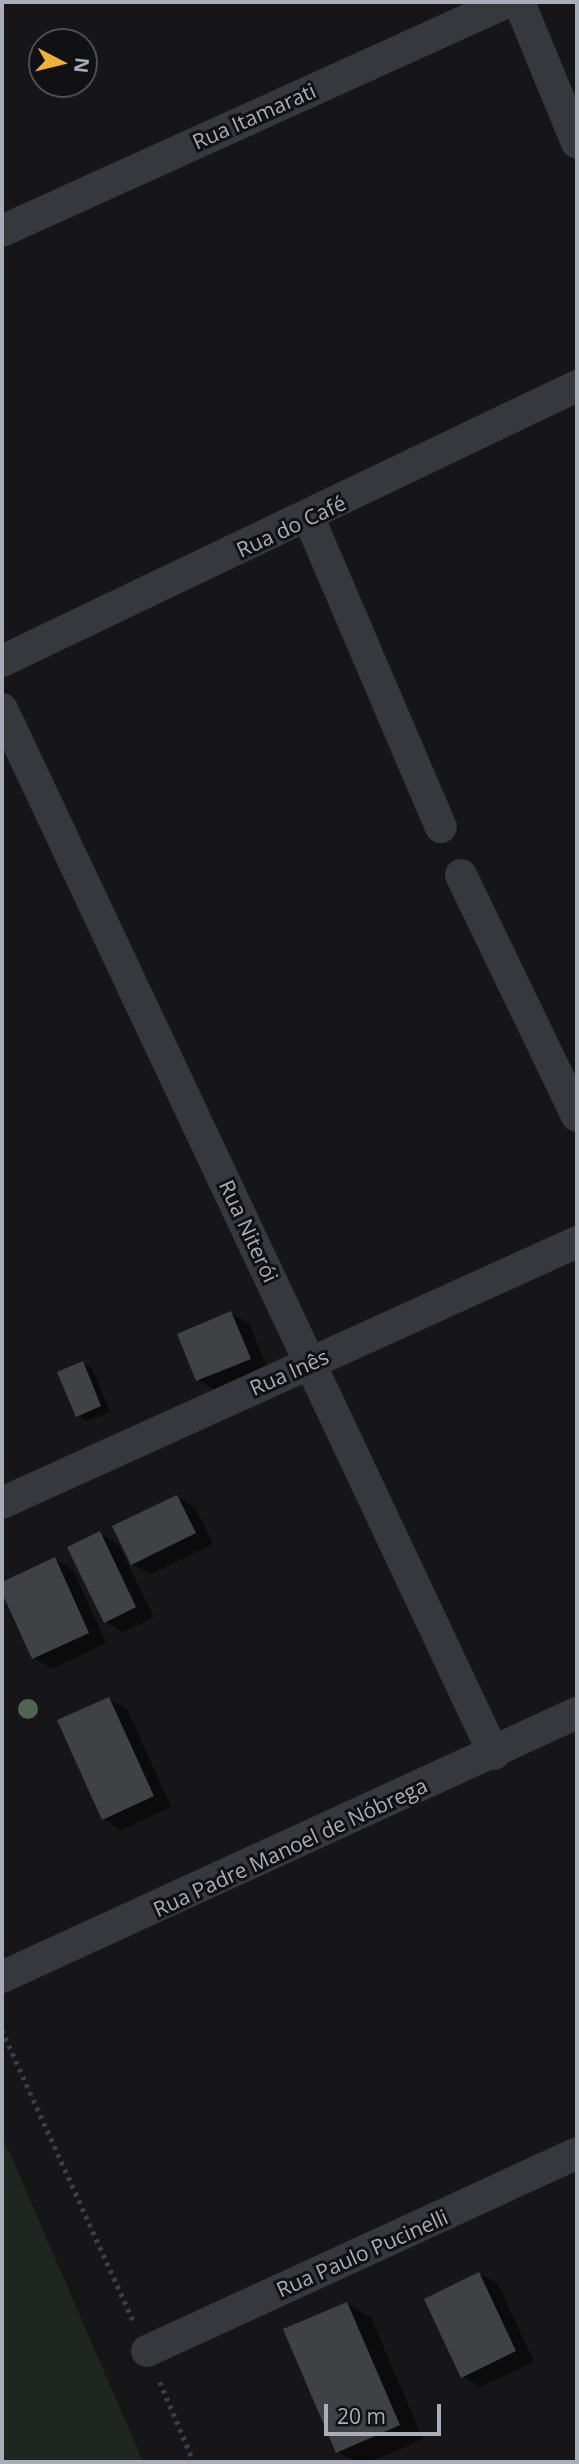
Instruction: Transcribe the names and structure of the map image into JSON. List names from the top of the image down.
{
  "streets": {
    "street": [
      "Rua Itamarati",
      "Rua do Café",
      "Rua Niterói",
      "Rua Inês",
      "Rua Padre Manoel de Nóbrega",
      "Rua Paulo Pucinelli"
    ]
  },
  "crossings": [
    ["Rua Niterói", "Rua Inês"],
    ["Rua Niterói", "Rua Padre Manoel de Nóbrega"]
  ],
  "scale_bar": "20 m",
  "north": "right"
}
